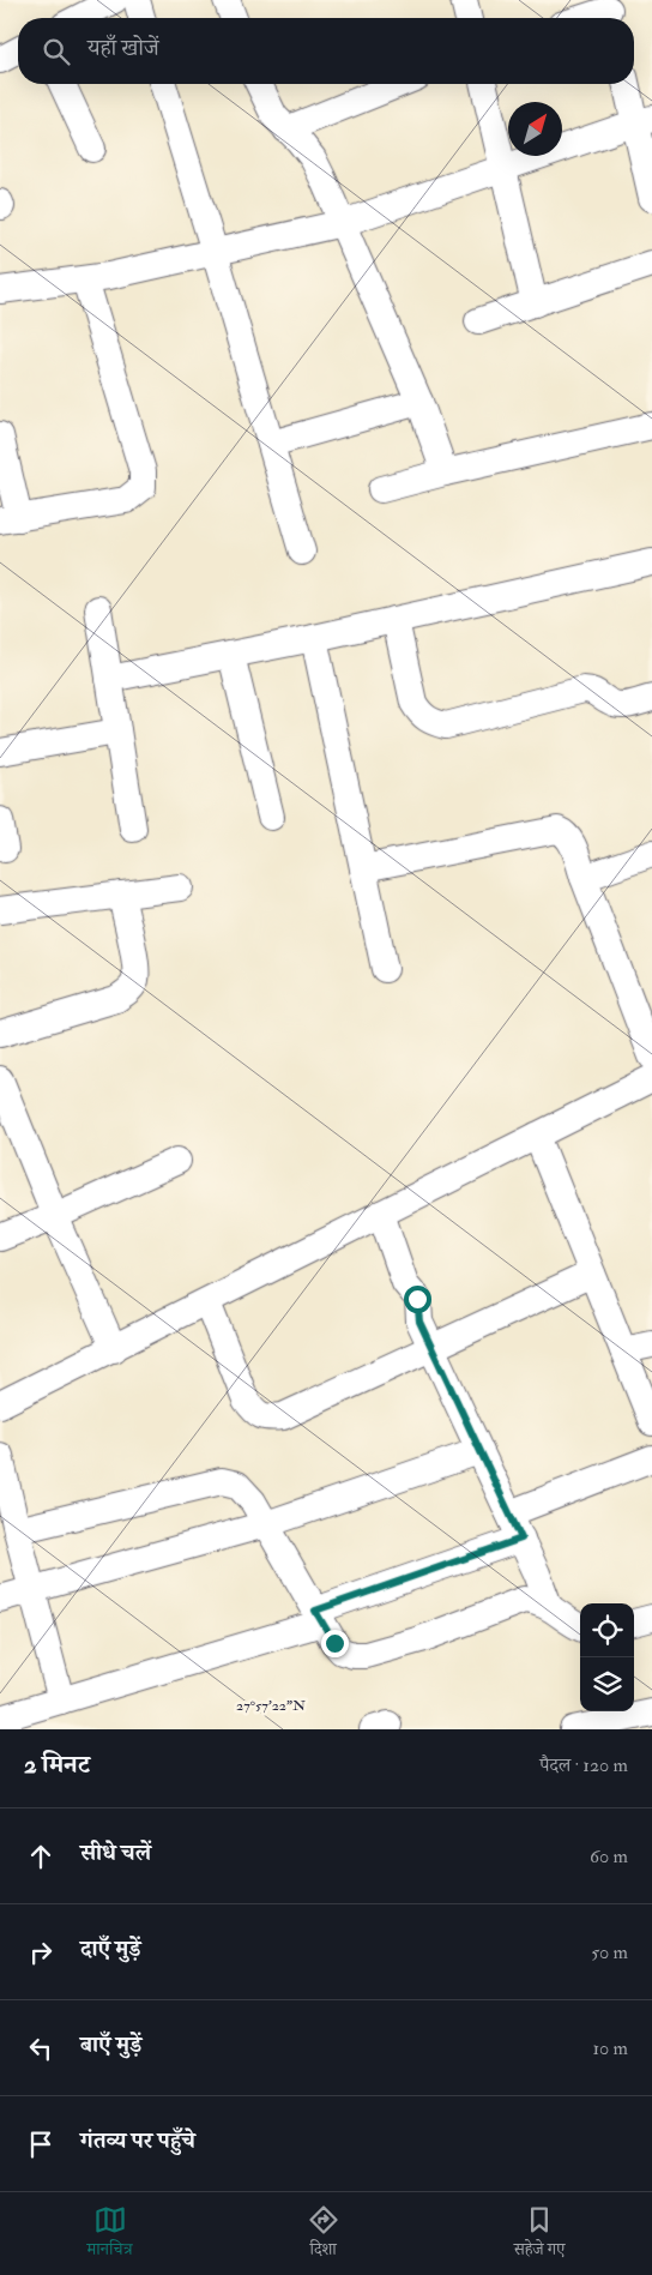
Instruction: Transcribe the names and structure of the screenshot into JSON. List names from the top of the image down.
{
  "north": "top right",
  "page": {
    "search": "यहाँ खोजें",
    "heading": ["2 मिनट", "पैदल · 120 m"],
    "list": [
      ["सीधे चलें", "60 m"],
      ["दाएँ मुड़ें", "50 m"],
      ["बाएँ मुड़ें", "10 m"],
      "गंतव्य पर पहुँचे"
    ],
    "nav": ["मानचित्र", "दिशा", "सहेजे गए"]
  },
  "coordinates": ["27°57'22\"N"]
}
